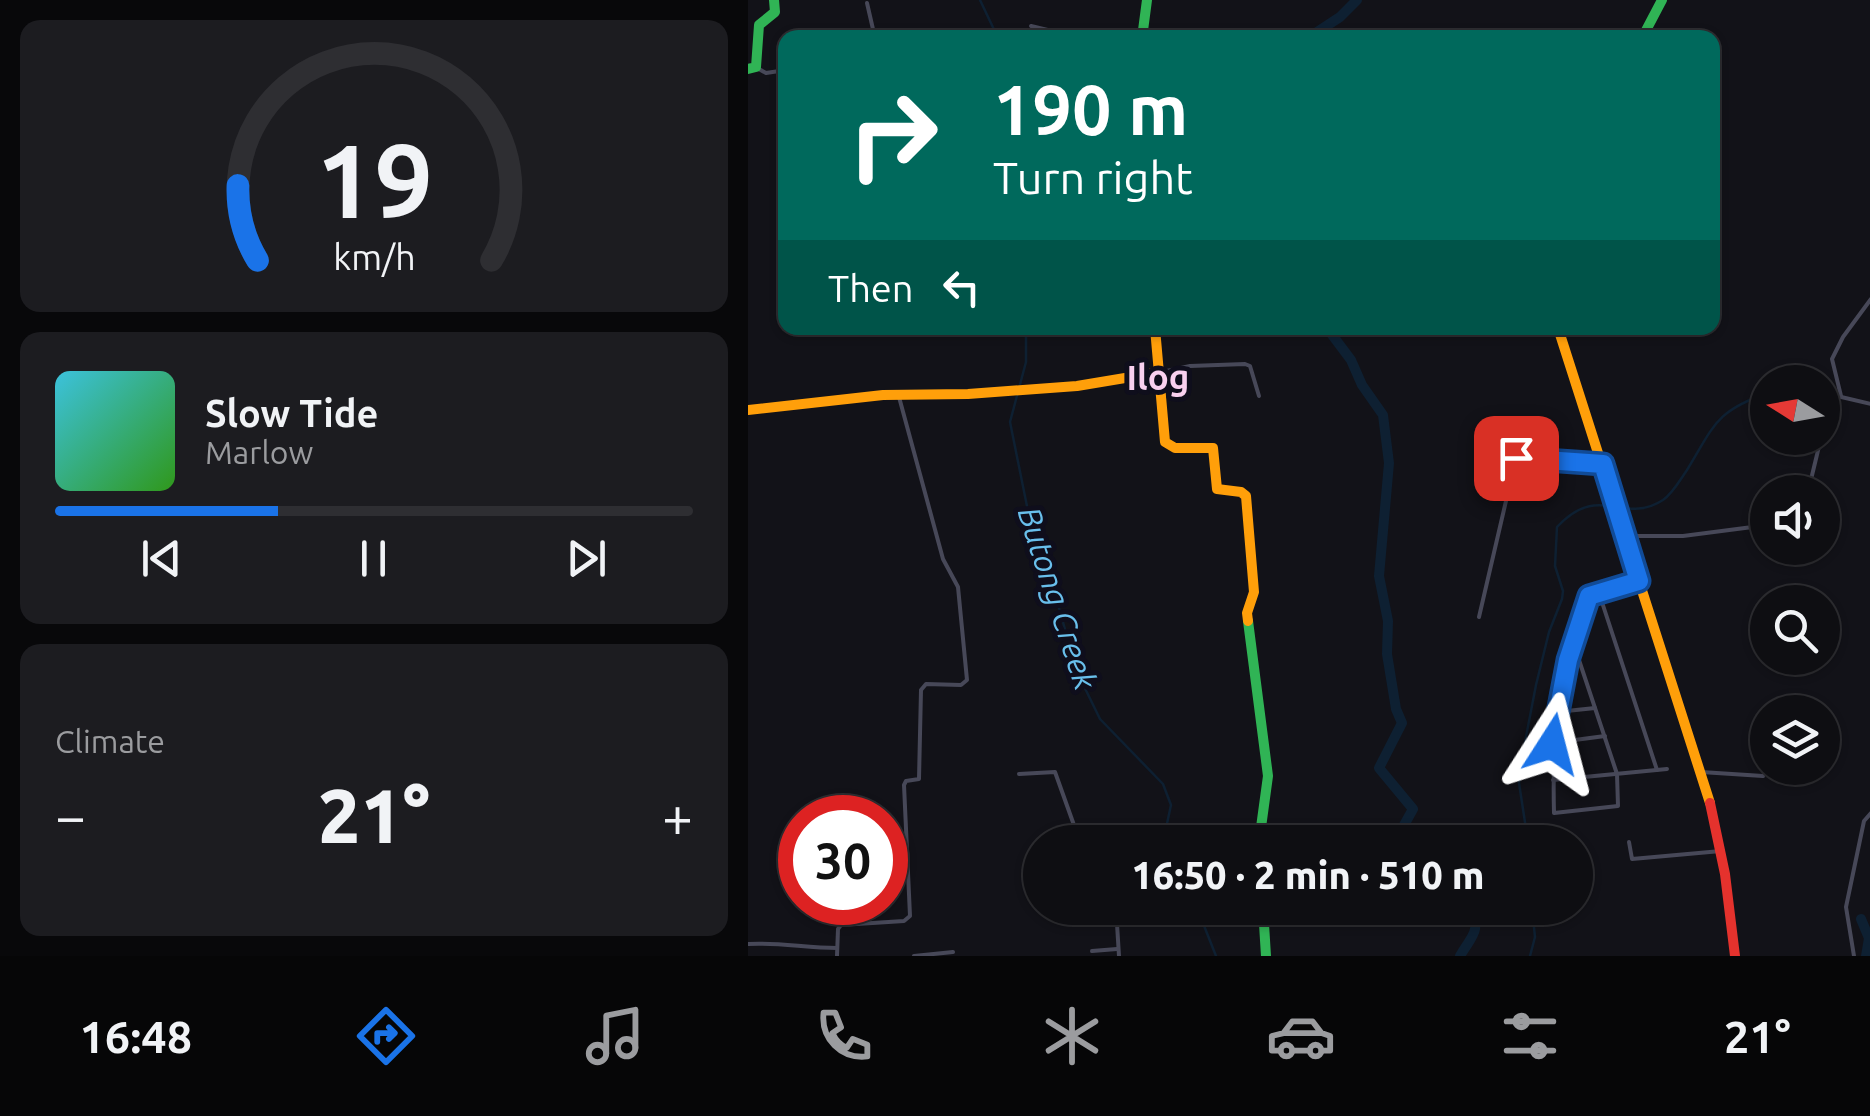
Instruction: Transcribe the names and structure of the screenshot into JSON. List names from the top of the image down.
{
  "districts": ["Ilog"],
  "water": ["Butong Creek"],
  "north": "left",
  "page": {
    "turn": ["190 m", "Turn right"],
    "then": "Then",
    "song": ["Slow Tide", "Marlow"],
    "tile": "Climate",
    "heat": ["−", "21°", "+"],
    "limit": "30",
    "trip": "16:50 · 2 min · 510 m",
    "tabs": ["16:48", "21°"],
    "gauge": ["19", "km/h"]
  }
}
